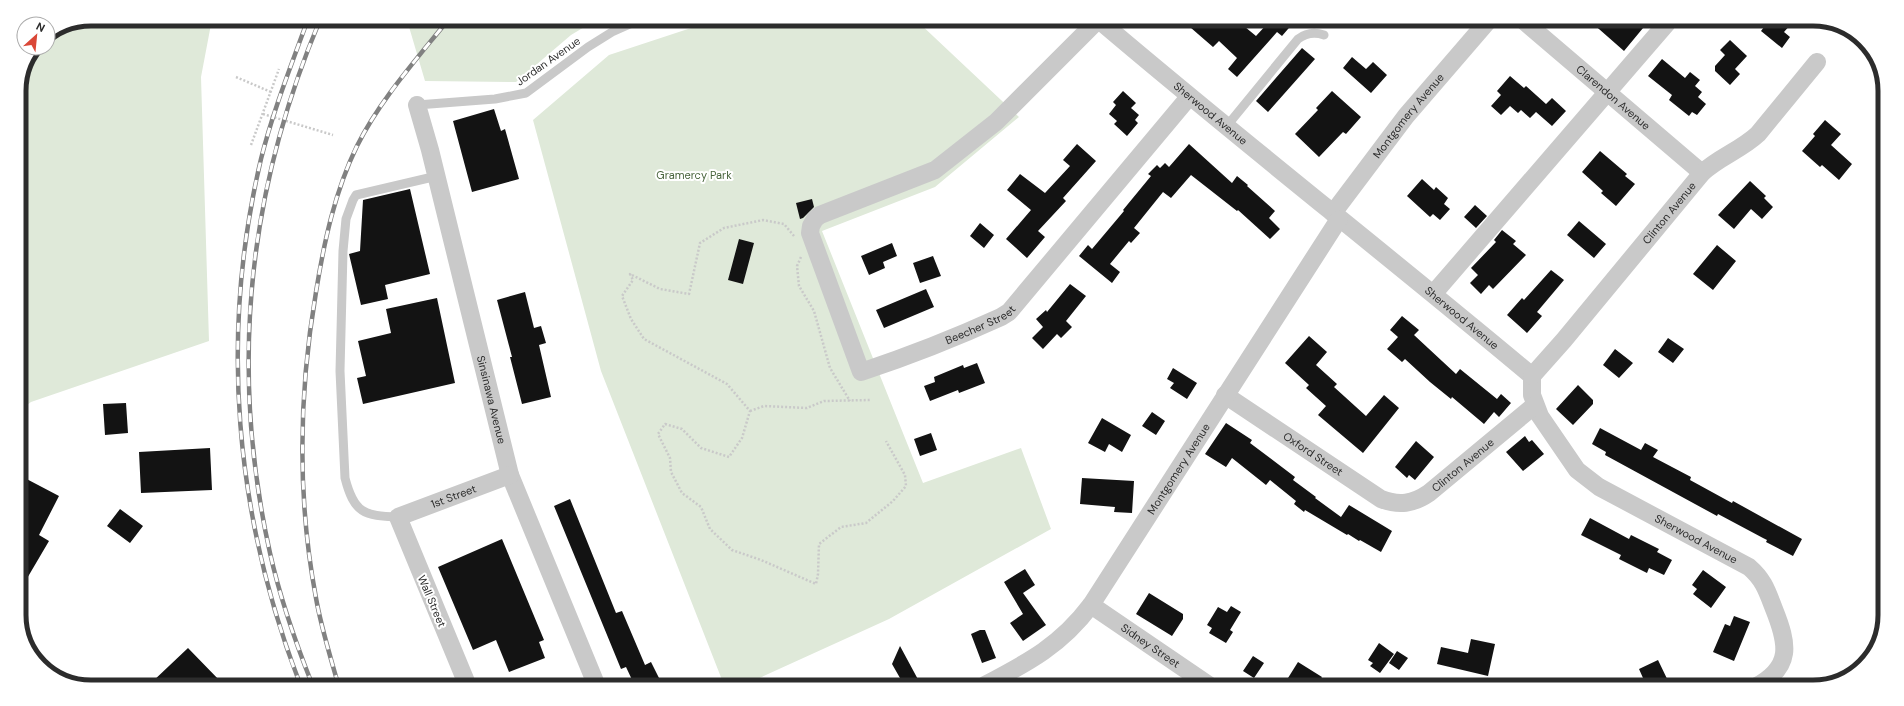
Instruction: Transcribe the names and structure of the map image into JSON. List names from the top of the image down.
{
  "streets": {
    "street": [
      "Clarendon Avenue",
      "Sherwood Avenue",
      "Montgomery Avenue",
      "Clinton Avenue",
      "Beecher Street",
      "Sinsinawa Avenue",
      "Oxford Street",
      "1st Street",
      "Wall Street",
      "Sidney Street"
    ],
    "lane": ["Jordan Avenue"]
  },
  "crossings": [
    ["Jordan Avenue", "Sinsinawa Avenue"],
    ["Clarendon Avenue", "Clinton Avenue"],
    ["Sherwood Avenue", "Montgomery Avenue"],
    ["Sherwood Avenue", "Clinton Avenue"],
    ["Sherwood Avenue", "Beecher Street"],
    ["Montgomery Avenue", "Oxford Street"],
    ["Montgomery Avenue", "Sidney Street"],
    ["Clinton Avenue", "Oxford Street"],
    ["Sinsinawa Avenue", "1st Street"],
    ["1st Street", "Wall Street"]
  ],
  "parks": ["Gramercy Park"],
  "north": "top right"
}
